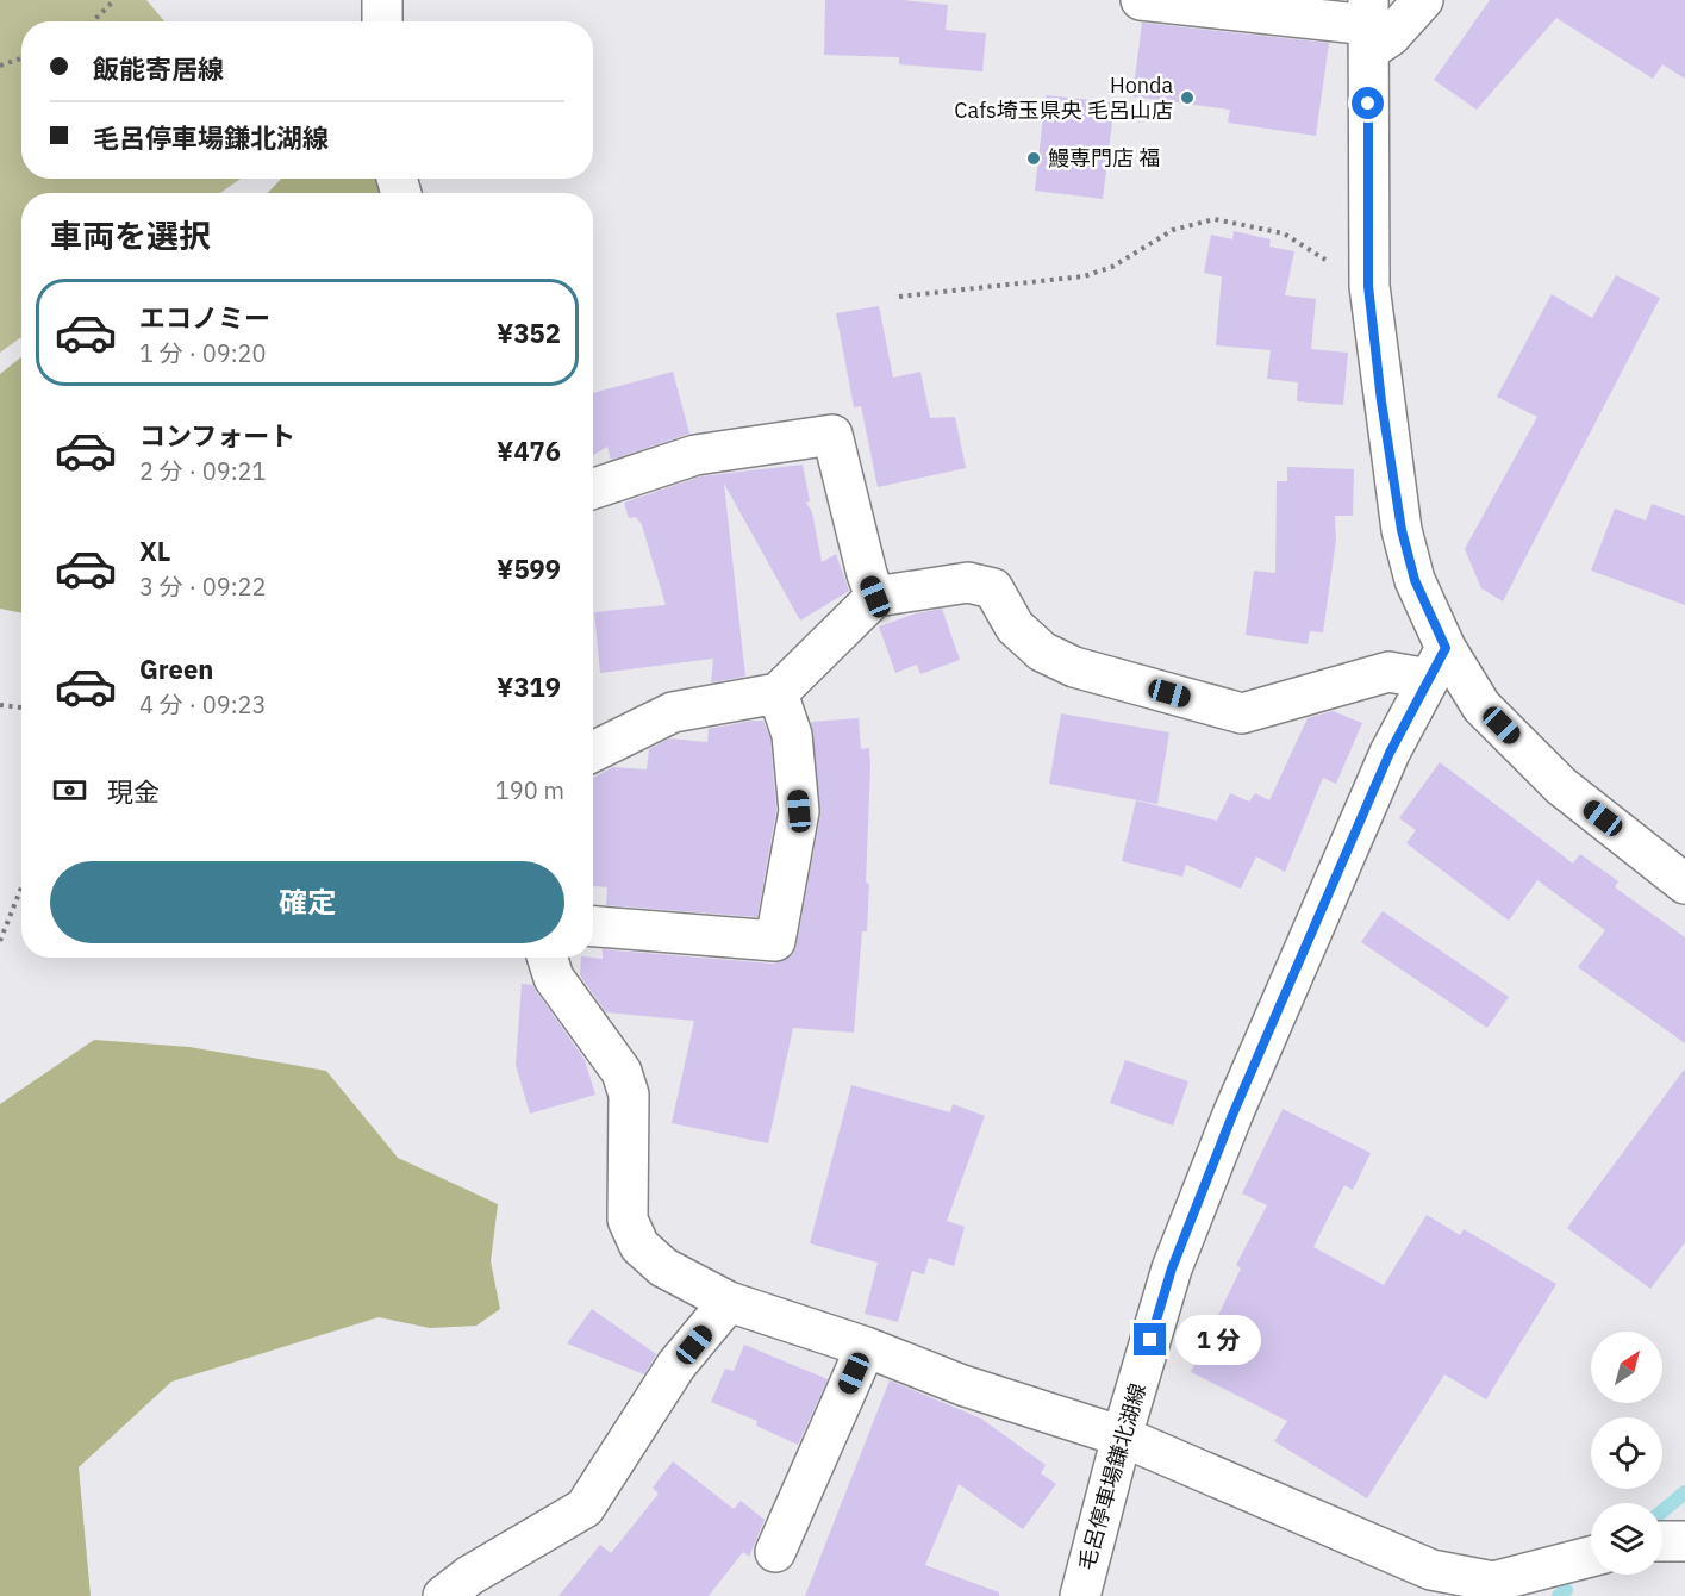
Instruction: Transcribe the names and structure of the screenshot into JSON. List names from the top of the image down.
{
  "streets": {
    "street": ["毛呂停車場鎌北湖線"]
  },
  "places": ["Honda Cafs埼玉県央 毛呂山店", "鰻専門店 福"],
  "north": "top right",
  "page": {
    "banner": ["飯能寄居線", "毛呂停車場鎌北湖線"],
    "heading": "車両を選択",
    "list": [
      {
        "name": "エコノミー",
        "note": "1 分 · 09:20",
        "value": "¥352"
      },
      {
        "name": "コンフォート",
        "note": "2 分 · 09:21",
        "value": "¥476"
      },
      {
        "name": "XL",
        "note": "3 分 · 09:22",
        "value": "¥599"
      },
      {
        "name": "Green",
        "note": "4 分 · 09:23",
        "value": "¥319"
      }
    ],
    "pay": ["現金", "190 m"],
    "buttons": "確定",
    "bubble": "1 分"
  }
}
